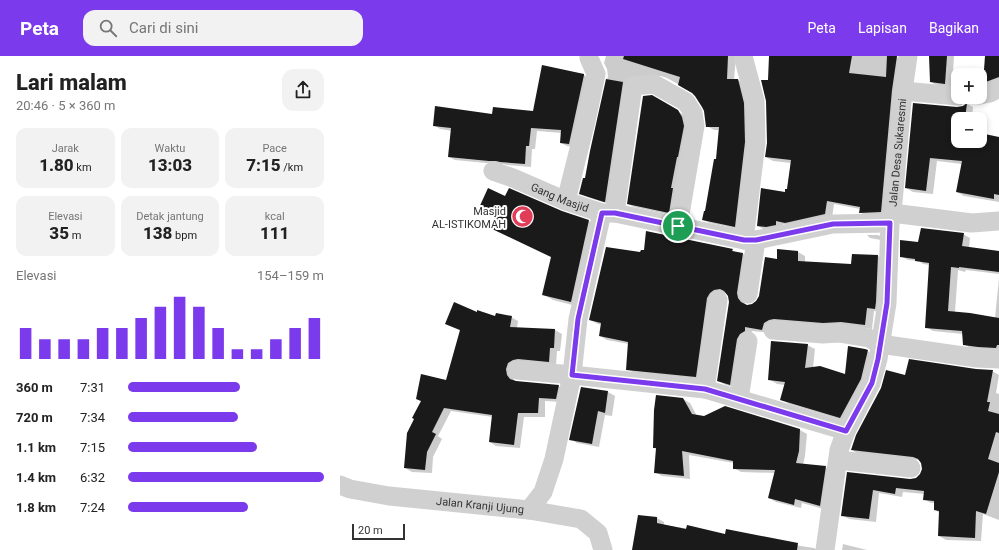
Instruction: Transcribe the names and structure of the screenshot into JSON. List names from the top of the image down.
{
  "streets": {
    "street": ["Jalan Desa Sukaresmi", "Gang Masjid", "Jalan Kranji Ujung"]
  },
  "crossings": [
    ["Jalan Desa Sukaresmi", "Gang Masjid"]
  ],
  "places": {
    "mosque": ["Masjid AL-ISTIKOMAH"]
  },
  "scale_bar": "20 m",
  "page": {
    "header": "Peta",
    "search": "Cari di sini",
    "nav": ["Peta", "Lapisan", "Bagikan"],
    "heading": ["Lari malam", "20:46 · 5 × 360 m"],
    "map_buttons": ["+", "−"],
    "stats": [
      ["Jarak", "1.80 km"],
      ["Waktu", "13:03"],
      ["Pace", "7:15 /km"],
      ["Elevasi", "35 m"],
      ["Detak jantung", "138 bpm"],
      ["kcal", "111"]
    ],
    "chart": ["Elevasi", "154–159 m"],
    "list": [
      {
        "name": "360 m",
        "note": "7:31"
      },
      {
        "name": "720 m",
        "note": "7:34"
      },
      {
        "name": "1.1 km",
        "note": "7:15"
      },
      {
        "name": "1.4 km",
        "note": "6:32"
      },
      {
        "name": "1.8 km",
        "note": "7:24"
      }
    ],
    "scale": "20 m"
  }
}
